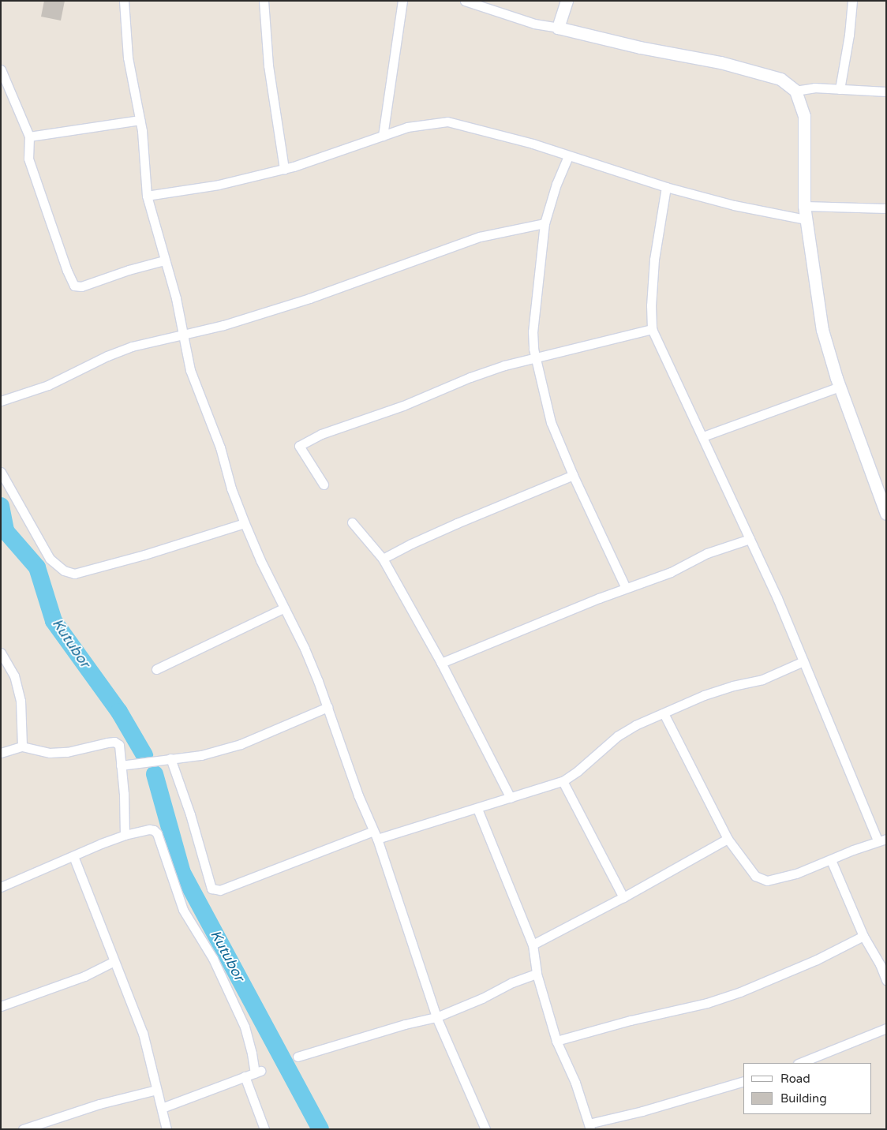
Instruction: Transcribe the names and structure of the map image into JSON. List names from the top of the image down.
{
  "water": ["Kutubor"],
  "legend": ["Road", "Building"]
}
